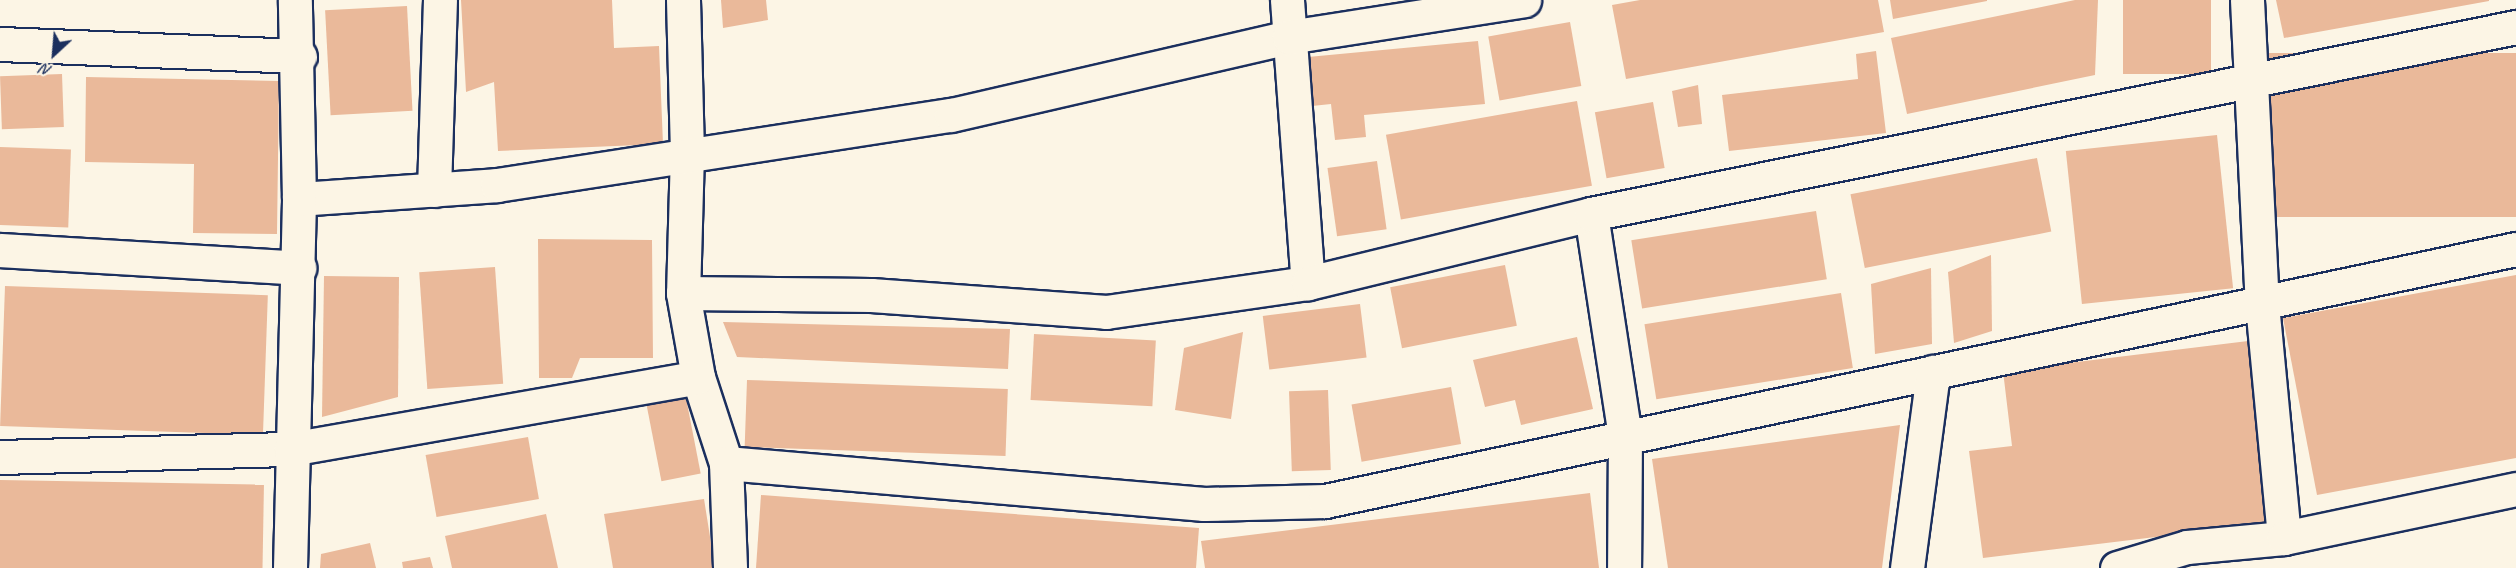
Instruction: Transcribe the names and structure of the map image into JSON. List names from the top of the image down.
{
  "north": "bottom left"
}
